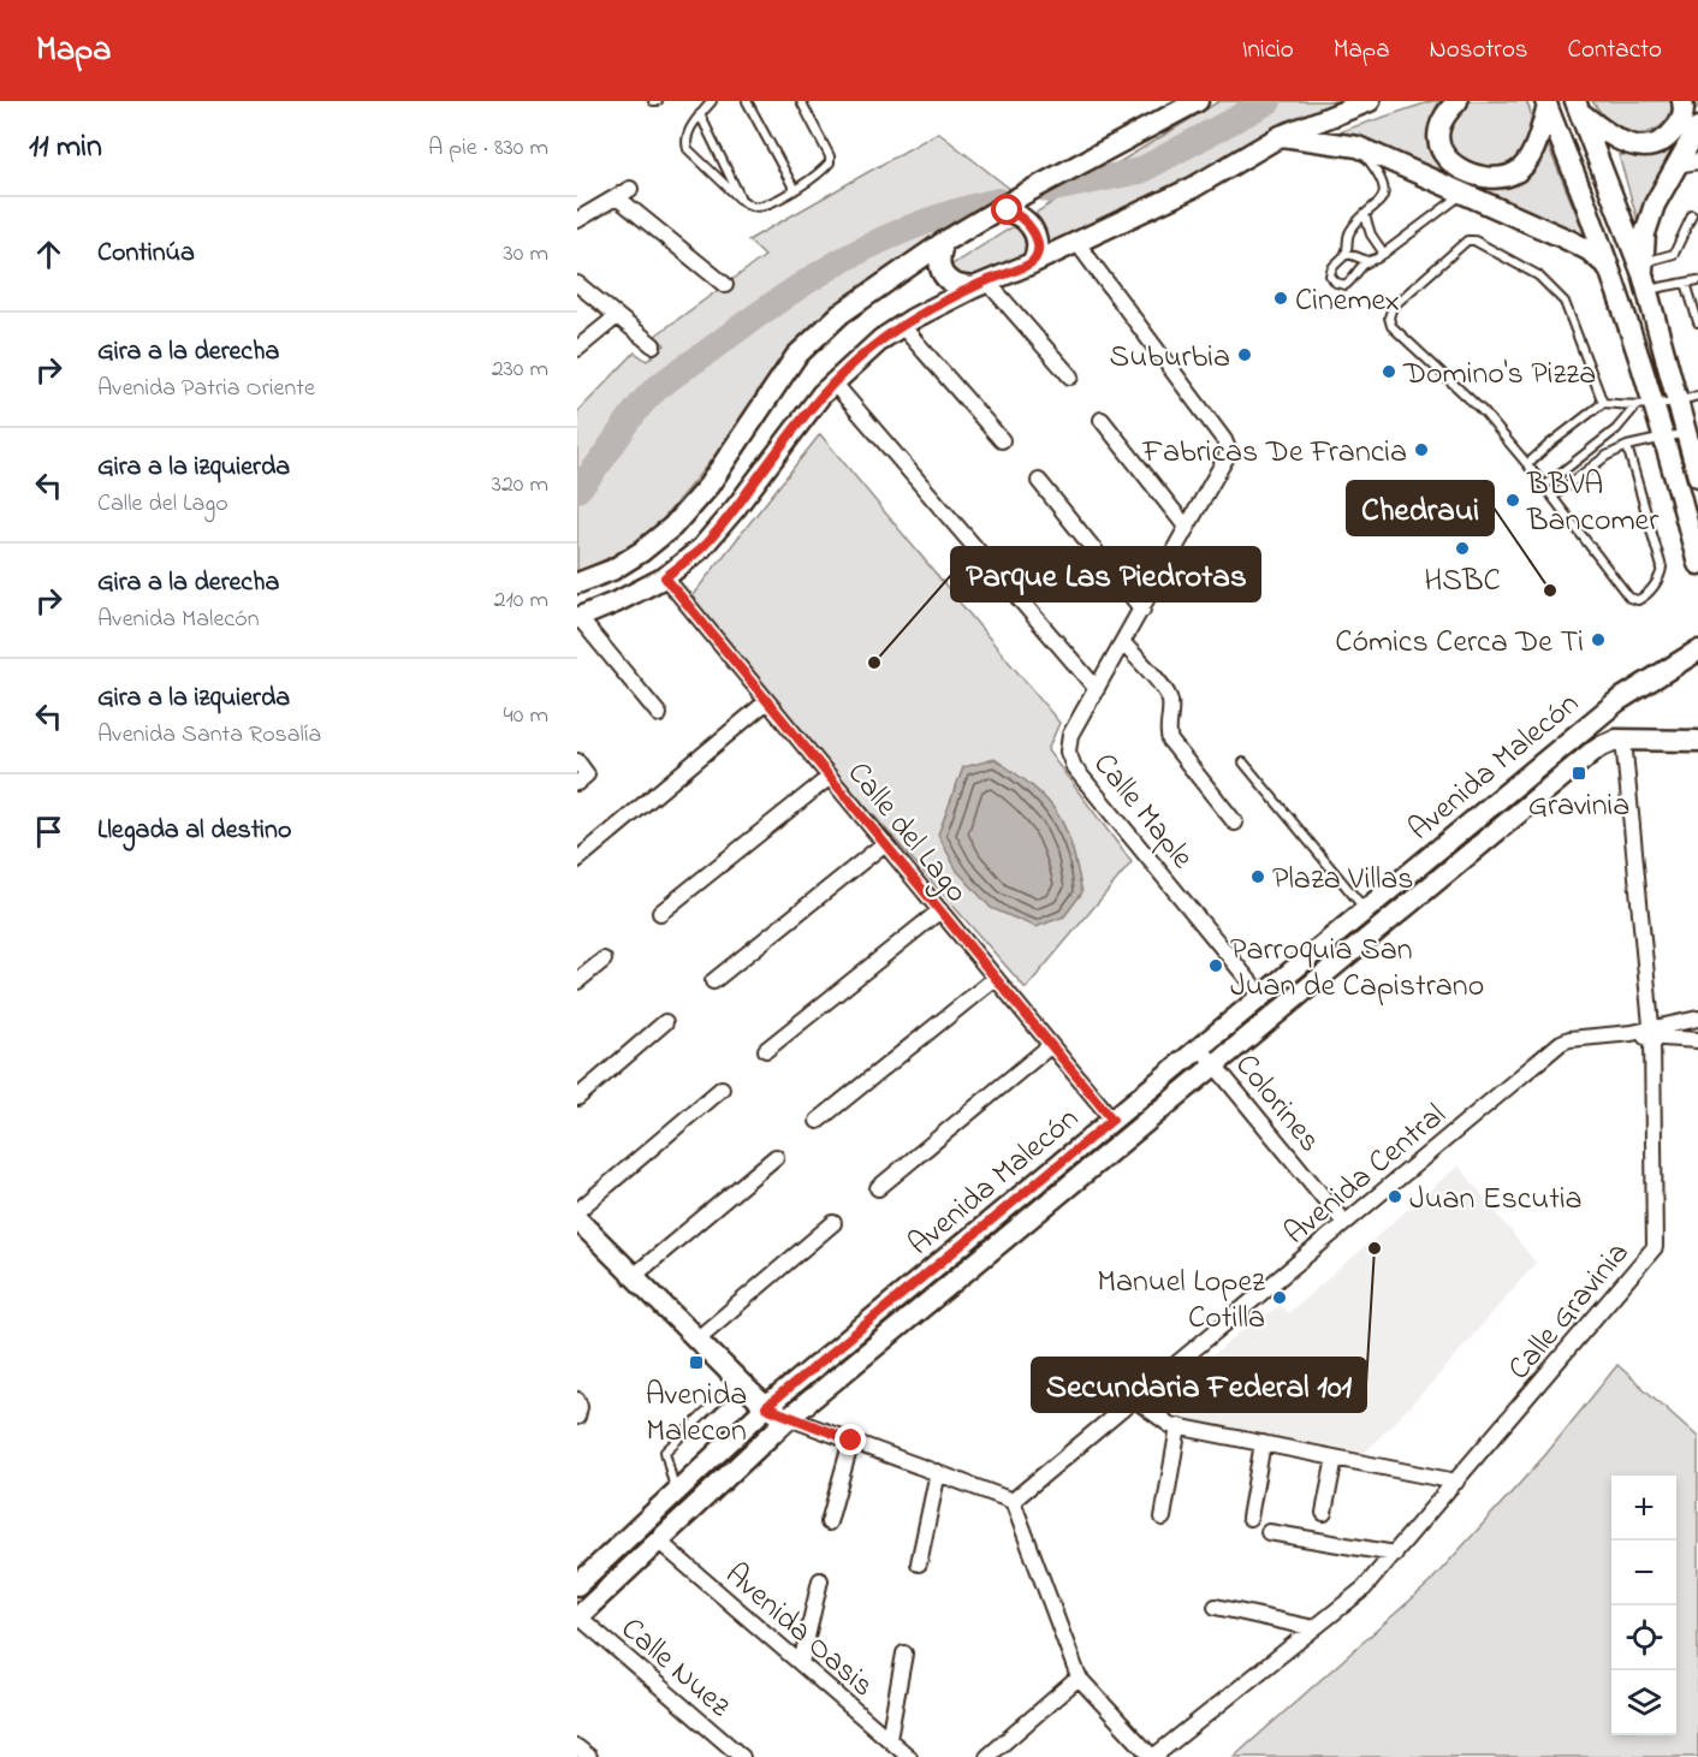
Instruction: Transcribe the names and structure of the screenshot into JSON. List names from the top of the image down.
{
  "streets": {
    "street": [
      "Avenida Malecón",
      "Calle Maple",
      "Calle del Lago",
      "Colorines",
      "Avenida Central",
      "Calle Gravinia",
      "Avenida Oasis",
      "Calle Nuez"
    ]
  },
  "crossings": [
    ["Avenida Malecón", "Calle Maple"],
    ["Avenida Malecón", "Calle del Lago"],
    ["Avenida Malecón", "Colorines"],
    ["Avenida Malecón", "Calle Gravinia"],
    ["Avenida Malecón", "Avenida Oasis"],
    ["Avenida Malecón", "Calle Nuez"],
    ["Colorines", "Avenida Central"],
    ["Avenida Central", "Calle Gravinia"]
  ],
  "places": {
    "other": [
      "Cinemex",
      "Suburbia",
      "Domino's Pizza",
      "Fabricas De Francia",
      "BBVA Bancomer",
      "HSBC",
      "Chedraui",
      "Cómics Cerca De Ti",
      "Parque Las Piedrotas",
      "Plaza Villas",
      "Parroquia San Juan de Capistrano",
      "Juan Escutia",
      "Secundaria Federal 101",
      "Manuel Lopez Cotilla"
    ],
    "transit": ["Gravinia", "Avenida Malecon"]
  },
  "page": {
    "header": "Mapa",
    "nav": [
      "Inicio",
      "Mapa",
      "Nosotros",
      "Contacto"
    ],
    "heading": ["11 min", "A pie · 830 m"],
    "list": [
      ["Continúa", "30 m"],
      ["Gira a la derecha", "Avenida Patria Oriente", "230 m"],
      ["Gira a la izquierda", "Calle del Lago", "320 m"],
      ["Gira a la derecha", "Avenida Malecón", "210 m"],
      ["Gira a la izquierda", "Avenida Santa Rosalía", "40 m"],
      "Llegada al destino"
    ],
    "map_buttons": ["+", "−"]
  }
}
